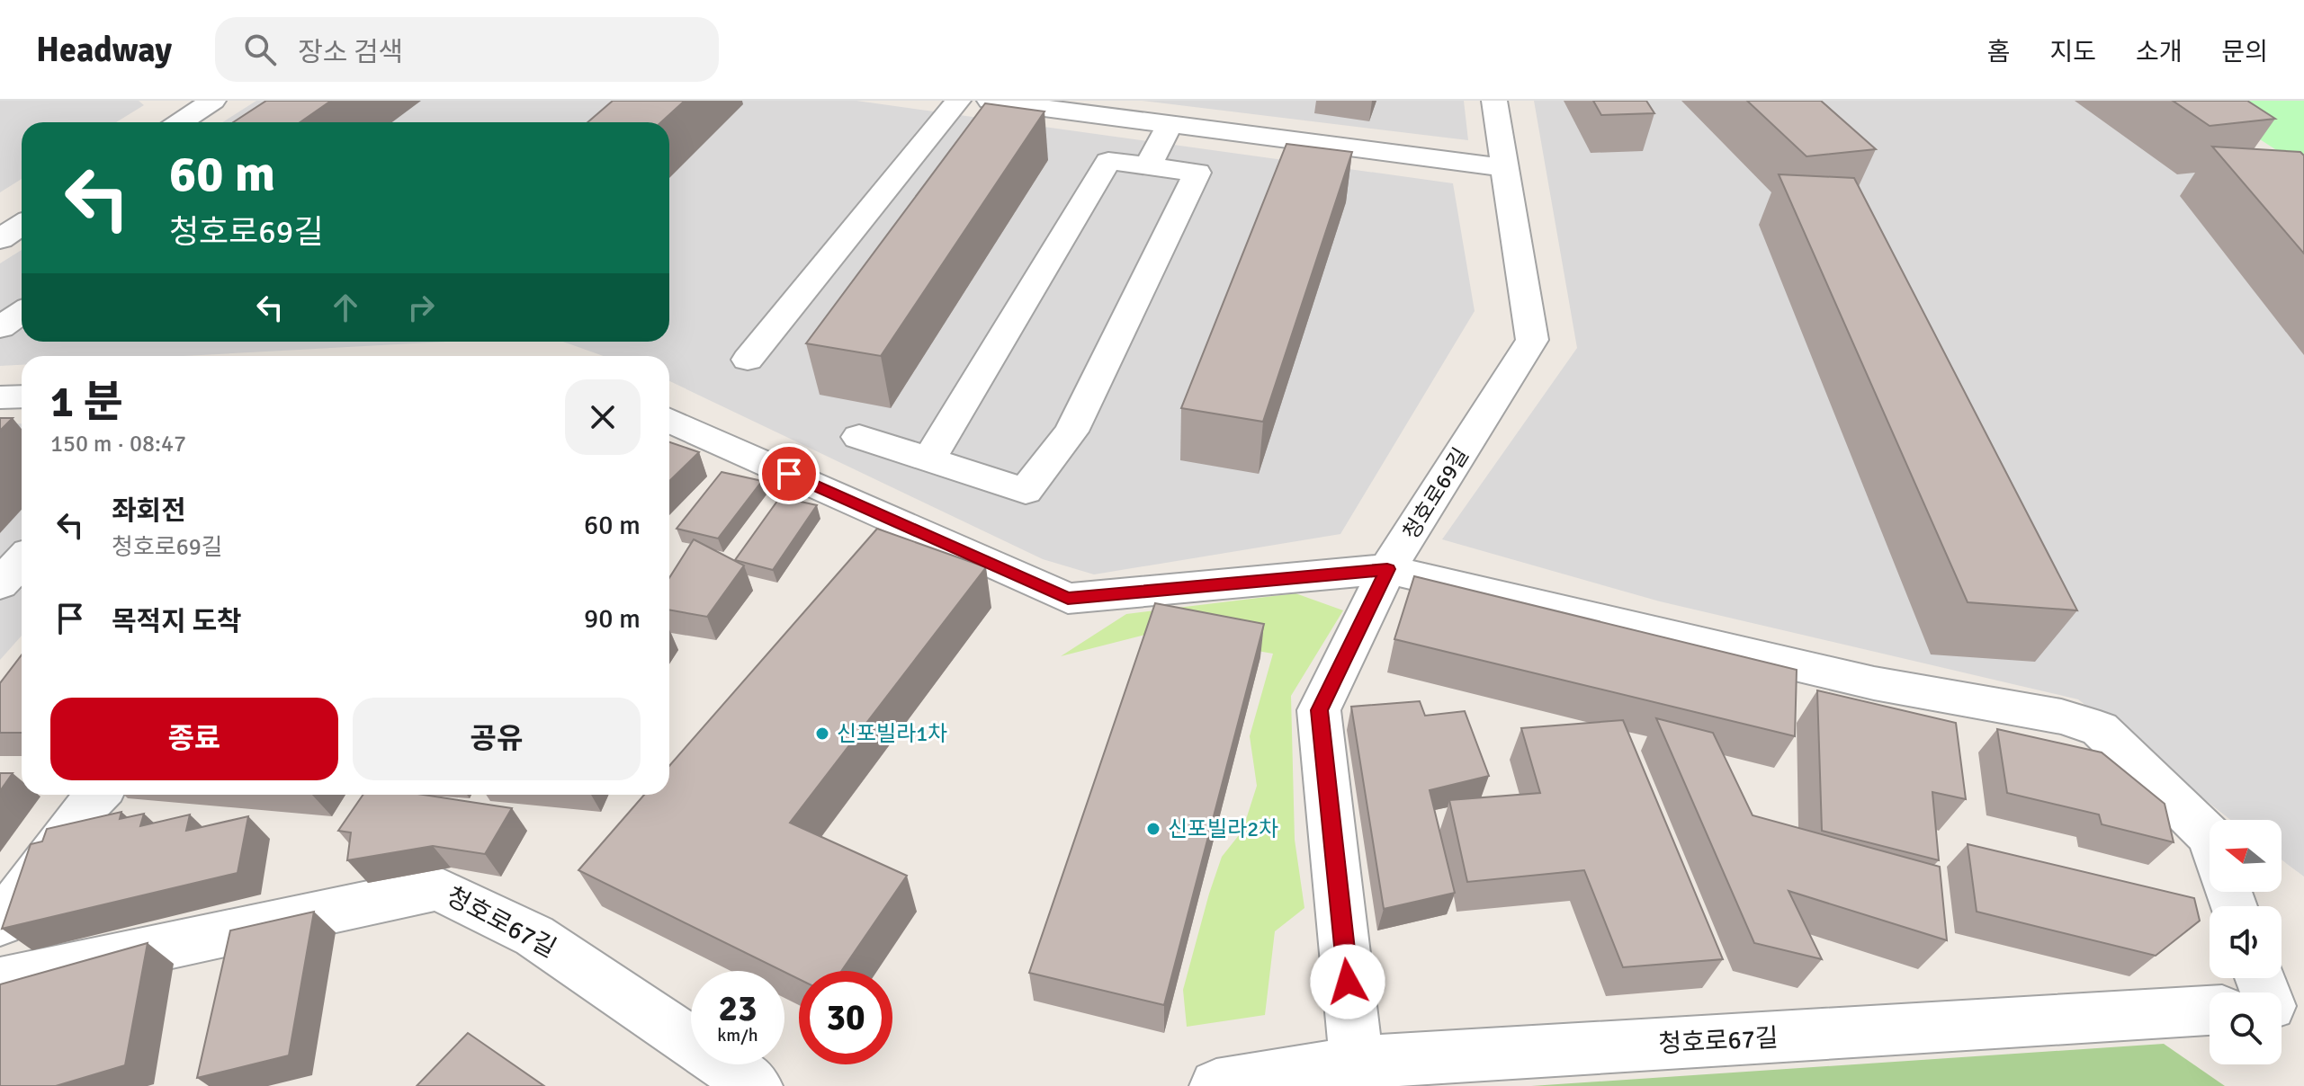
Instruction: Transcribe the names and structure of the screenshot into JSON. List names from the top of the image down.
{
  "streets": {
    "street": ["청호로69길", "청호로67길"]
  },
  "crossings": [
    ["청호로69길", "청호로67길"]
  ],
  "places": ["신포빌라1차", "신포빌라2차"],
  "north": "left",
  "page": {
    "header": "Headway",
    "search": "장소 검색",
    "nav": [
      "홈",
      "지도",
      "소개",
      "문의"
    ],
    "turn": ["60 m", "청호로69길"],
    "heading": ["1 분", "150 m · 08:47"],
    "list": [
      {
        "name": "좌회전",
        "note": "청호로69길",
        "value": "60 m"
      },
      {
        "name": "목적지 도착",
        "value": "90 m"
      }
    ],
    "buttons": ["종료", "공유"],
    "speed": "23 km/h",
    "limit": "30"
  }
}
